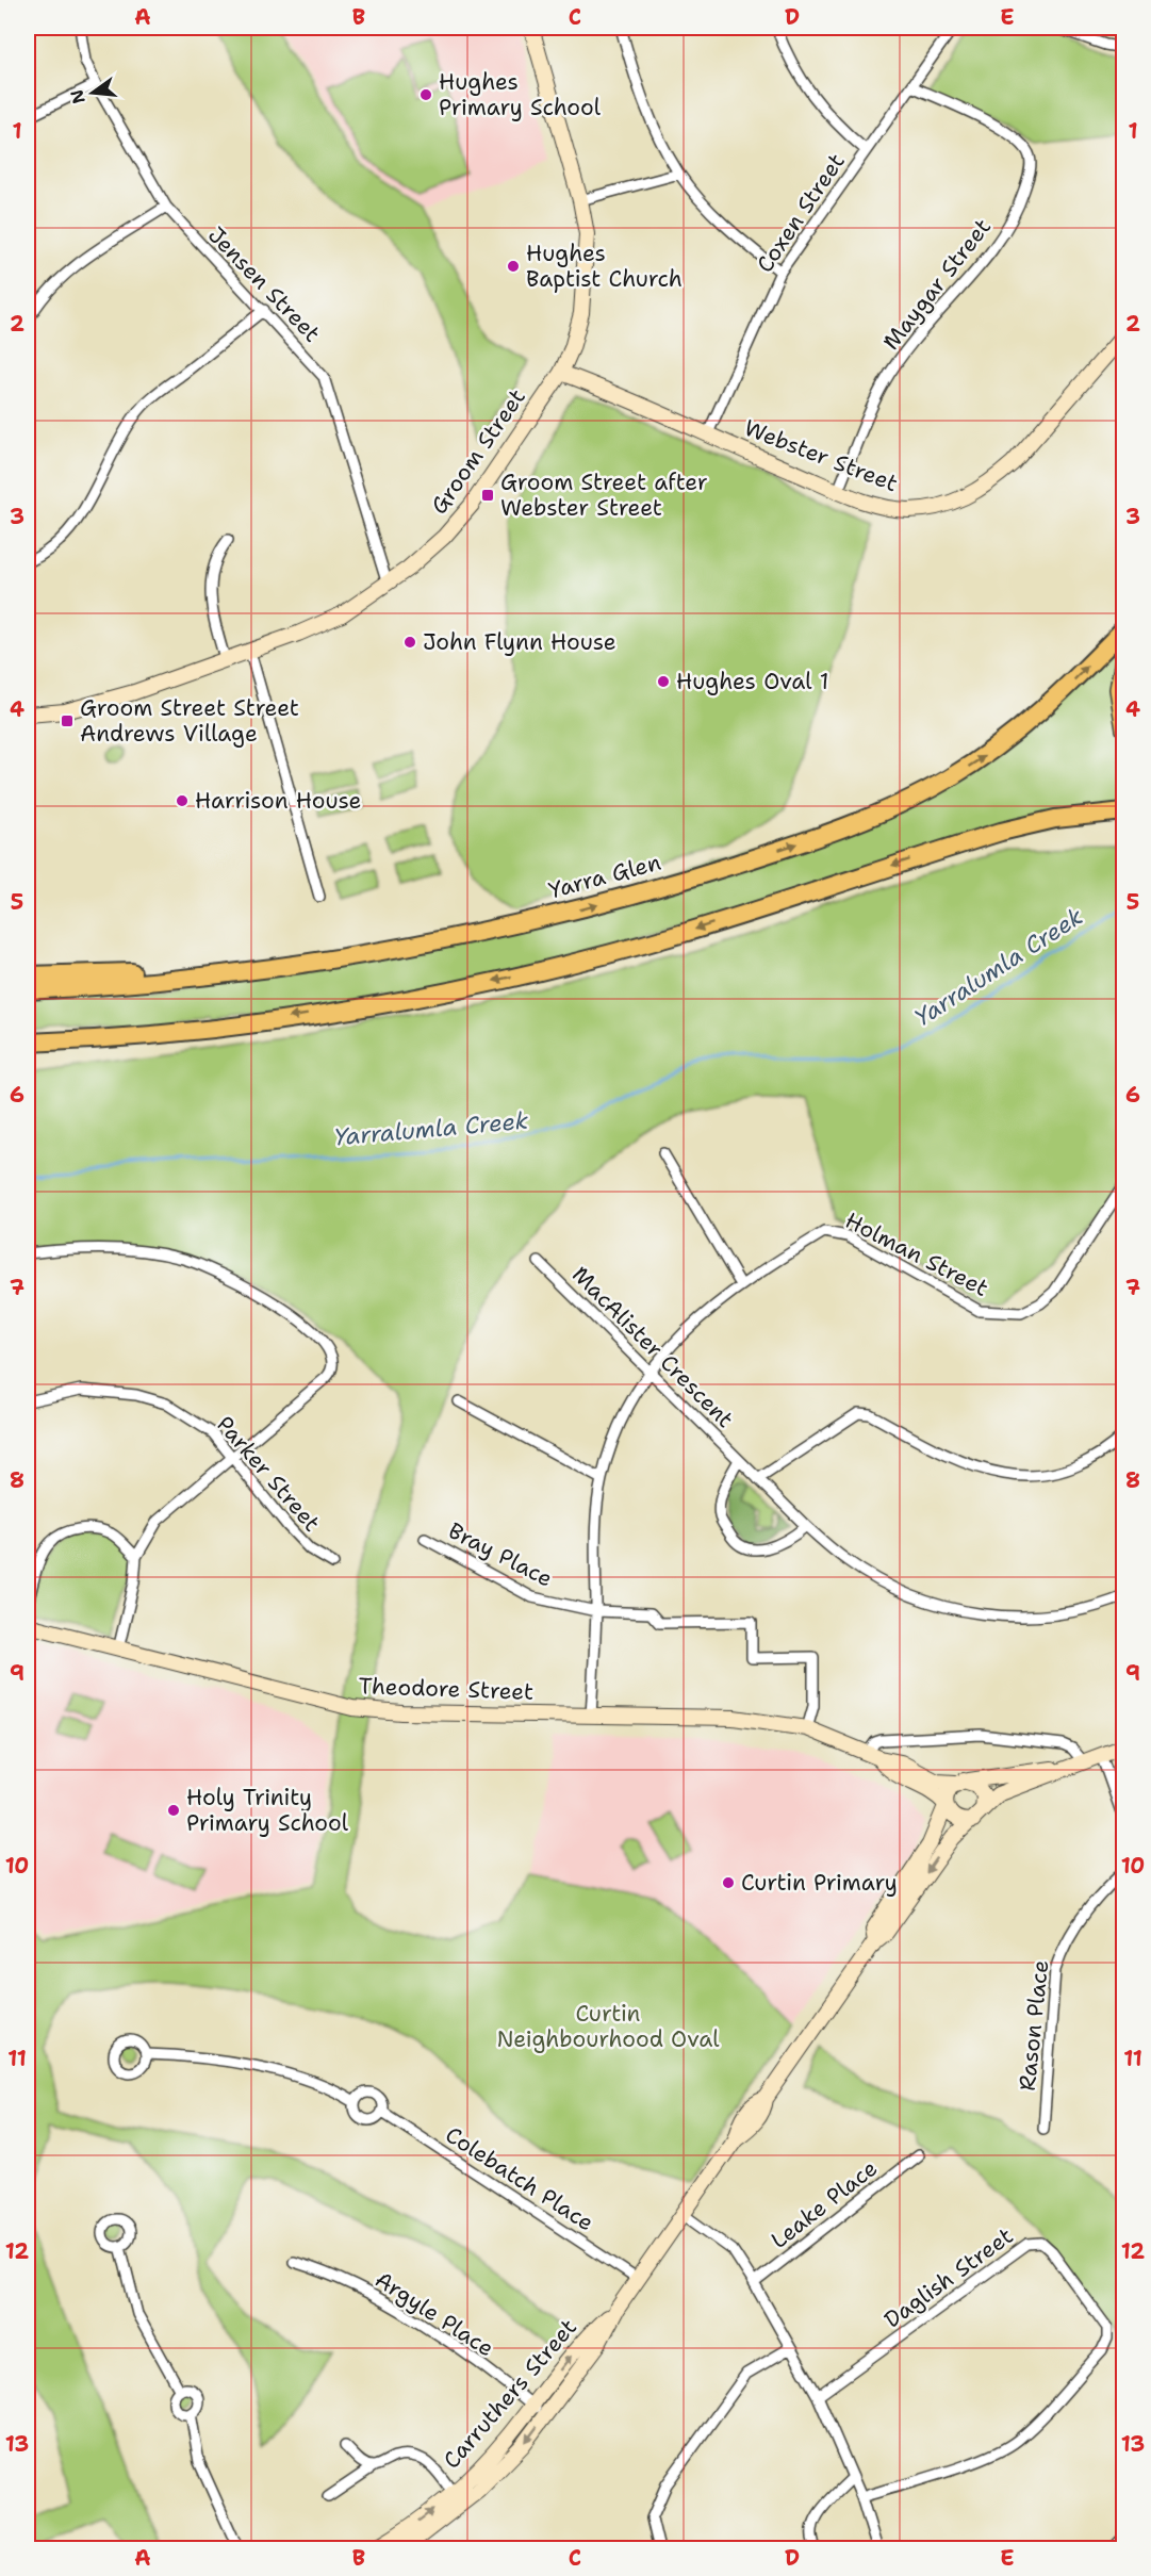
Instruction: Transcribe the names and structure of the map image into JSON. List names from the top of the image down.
{
  "streets": {
    "highway": ["Yarra Glen"],
    "main road": [
      "Groom Street",
      "Webster Street",
      "Theodore Street",
      "Carruthers Street"
    ],
    "street": [
      "Coxen Street",
      "Jensen Street",
      "Maygar Street",
      "Holman Street",
      "MacAlister Crescent",
      "Parker Street",
      "Bray Place",
      "Rason Place",
      "Colebatch Place",
      "Leake Place",
      "Daglish Street",
      "Argyle Place"
    ]
  },
  "crossings": [
    ["Coxen Street", "Maygar Street"],
    ["Coxen Street", "Webster Street"],
    ["Jensen Street", "Groom Street"],
    ["Maygar Street", "Webster Street"],
    ["Groom Street", "Webster Street"],
    ["Holman Street", "MacAlister Crescent"],
    ["Holman Street", "Bray Place"],
    ["Holman Street", "Theodore Street"],
    ["Bray Place", "Theodore Street"],
    ["Theodore Street", "Carruthers Street"],
    ["Colebatch Place", "Carruthers Street"],
    ["Argyle Place", "Carruthers Street"]
  ],
  "water": ["Yarralumla Creek"],
  "parks": ["Curtin Neighbourhood Oval"],
  "places": {
    "other": [
      "Hughes Primary School",
      "Hughes Baptist Church",
      "John Flynn House",
      "Hughes Oval 1",
      "Harrison House",
      "Holy Trinity Primary School",
      "Curtin Primary"
    ],
    "transit": ["Groom Street after Webster Street", "Groom Street Street Andrews Village"]
  },
  "north": "left",
  "grid": {
    "columns": [
      "A",
      "B",
      "C",
      "D",
      "E"
    ],
    "rows": [
      "1",
      "2",
      "3",
      "4",
      "5",
      "6",
      "7",
      "8",
      "9",
      "10",
      "11",
      "12",
      "13"
    ]
  }
}
